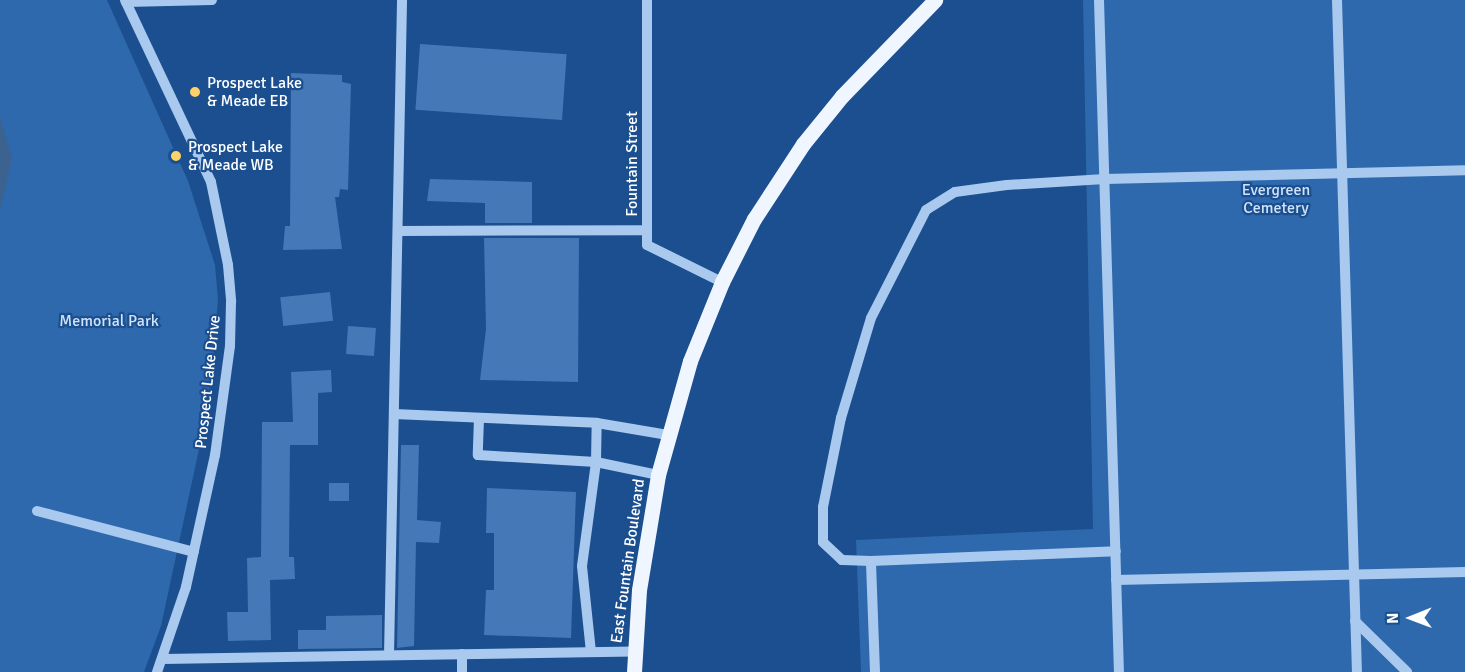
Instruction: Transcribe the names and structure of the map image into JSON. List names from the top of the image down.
{
  "streets": {
    "main road": ["East Fountain Boulevard"],
    "street": ["Fountain Street", "Prospect Lake Drive"]
  },
  "crossings": [
    ["Fountain Street", "East Fountain Boulevard"]
  ],
  "parks": ["Evergreen Cemetery", "Memorial Park"],
  "places": ["Prospect Lake & Meade EB", "Prospect Lake & Meade WB"],
  "north": "left"
}
